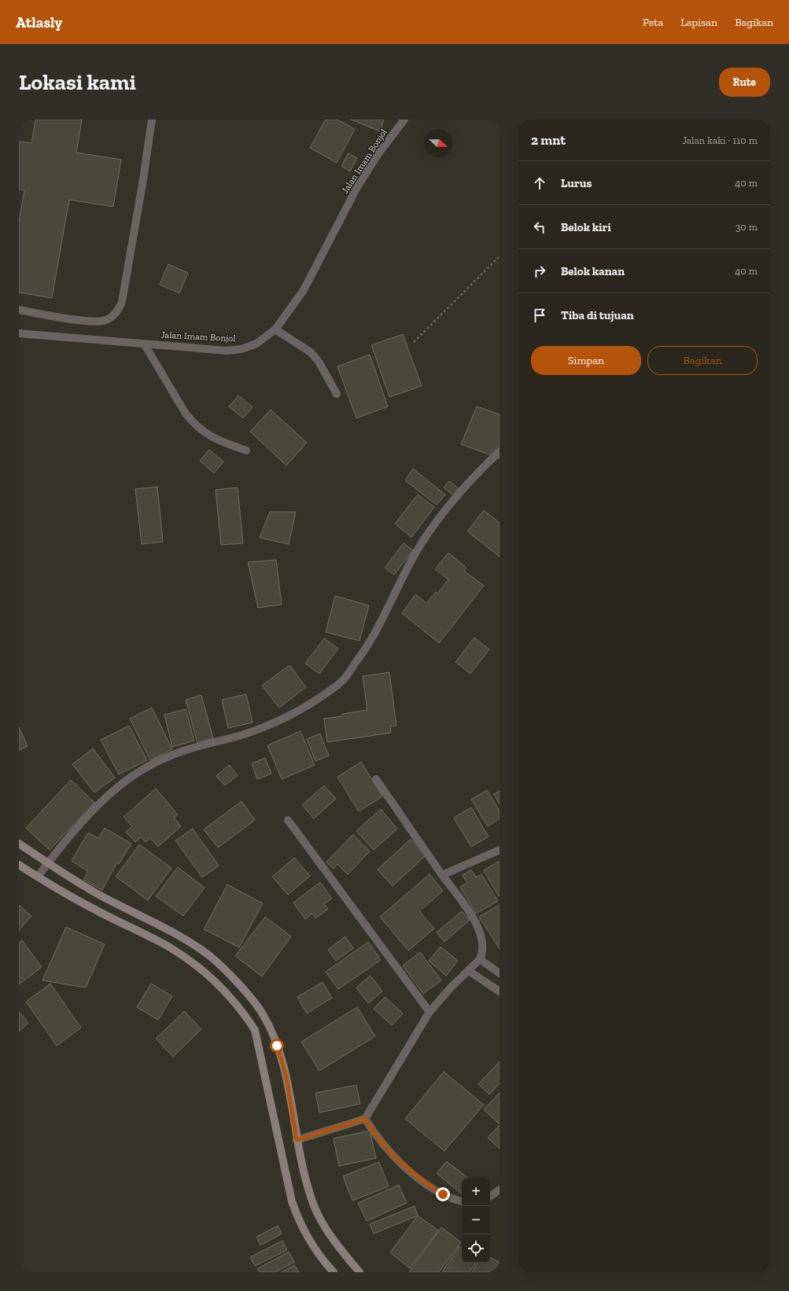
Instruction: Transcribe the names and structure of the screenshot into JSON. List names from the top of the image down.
{
  "streets": {
    "street": ["Jalan Imam Bonjol"]
  },
  "north": "right",
  "page": {
    "header": "Atlasly",
    "nav": ["Peta", "Lapisan", "Bagikan"],
    "buttons": [
      "Rute",
      ["Simpan", "Bagikan"]
    ],
    "title": "Lokasi kami",
    "heading": ["2 mnt", "Jalan kaki · 110 m"],
    "list": [
      ["Lurus", "40 m"],
      ["Belok kiri", "30 m"],
      ["Belok kanan", "40 m"],
      "Tiba di tujuan"
    ],
    "map_buttons": ["+", "−"]
  }
}
